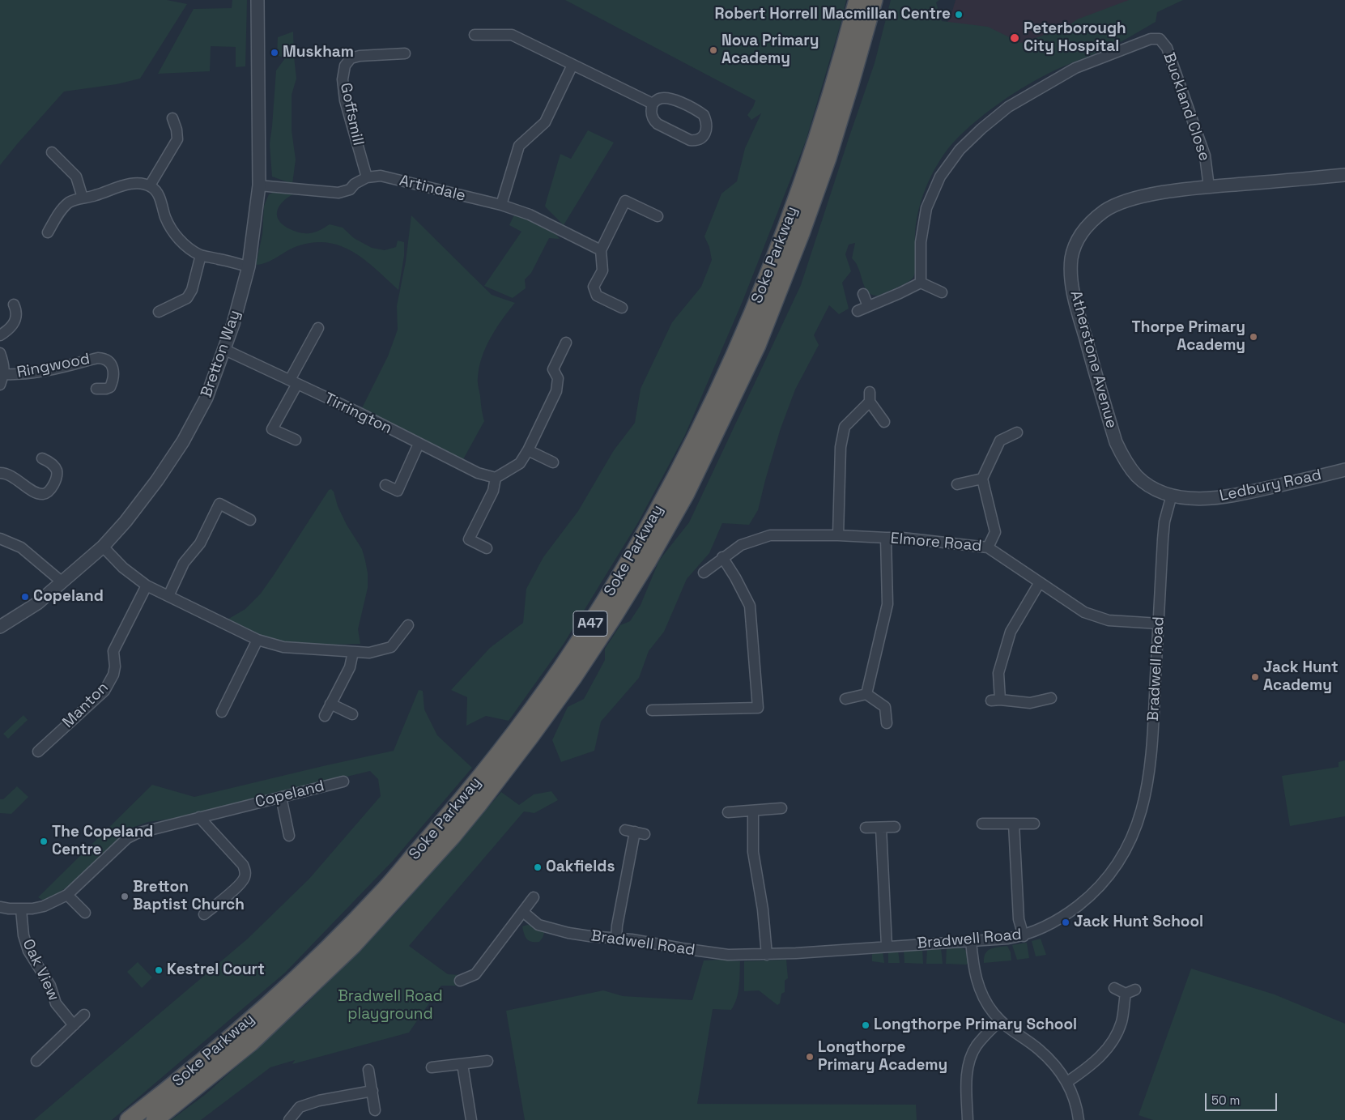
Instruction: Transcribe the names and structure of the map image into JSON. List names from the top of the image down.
{
  "streets": {
    "highway": ["Soke Parkway", "A47"],
    "street": [
      "Buckland Close",
      "Goffsmill",
      "Artindale",
      "Bretton Way",
      "Atherstone Avenue",
      "Ringwood",
      "Tirrington",
      "Ledbury Road",
      "Elmore Road",
      "Bradwell Road",
      "Manton",
      "Copeland",
      "Oak View"
    ]
  },
  "crossings": [
    ["Buckland Close", "Atherstone Avenue"],
    ["Goffsmill", "Artindale"],
    ["Bretton Way", "Tirrington"],
    ["Atherstone Avenue", "Ledbury Road"],
    ["Atherstone Avenue", "Bradwell Road"],
    ["Ledbury Road", "Bradwell Road"],
    ["Elmore Road", "Bradwell Road"],
    ["Copeland", "Oak View"]
  ],
  "parks": ["Bradwell Road playground"],
  "places": [
    "Robert Horrell Macmillan Centre",
    "Peterborough City Hospital",
    "Nova Primary Academy",
    "Muskham",
    "Thorpe Primary Academy",
    "Copeland",
    "Jack Hunt Academy",
    "The Copeland Centre",
    "Oakfields",
    "Bretton Baptist Church",
    "Jack Hunt School",
    "Kestrel Court",
    "Longthorpe Primary School",
    "Longthorpe Primary Academy"
  ],
  "scale_bar": "50 m"
}
